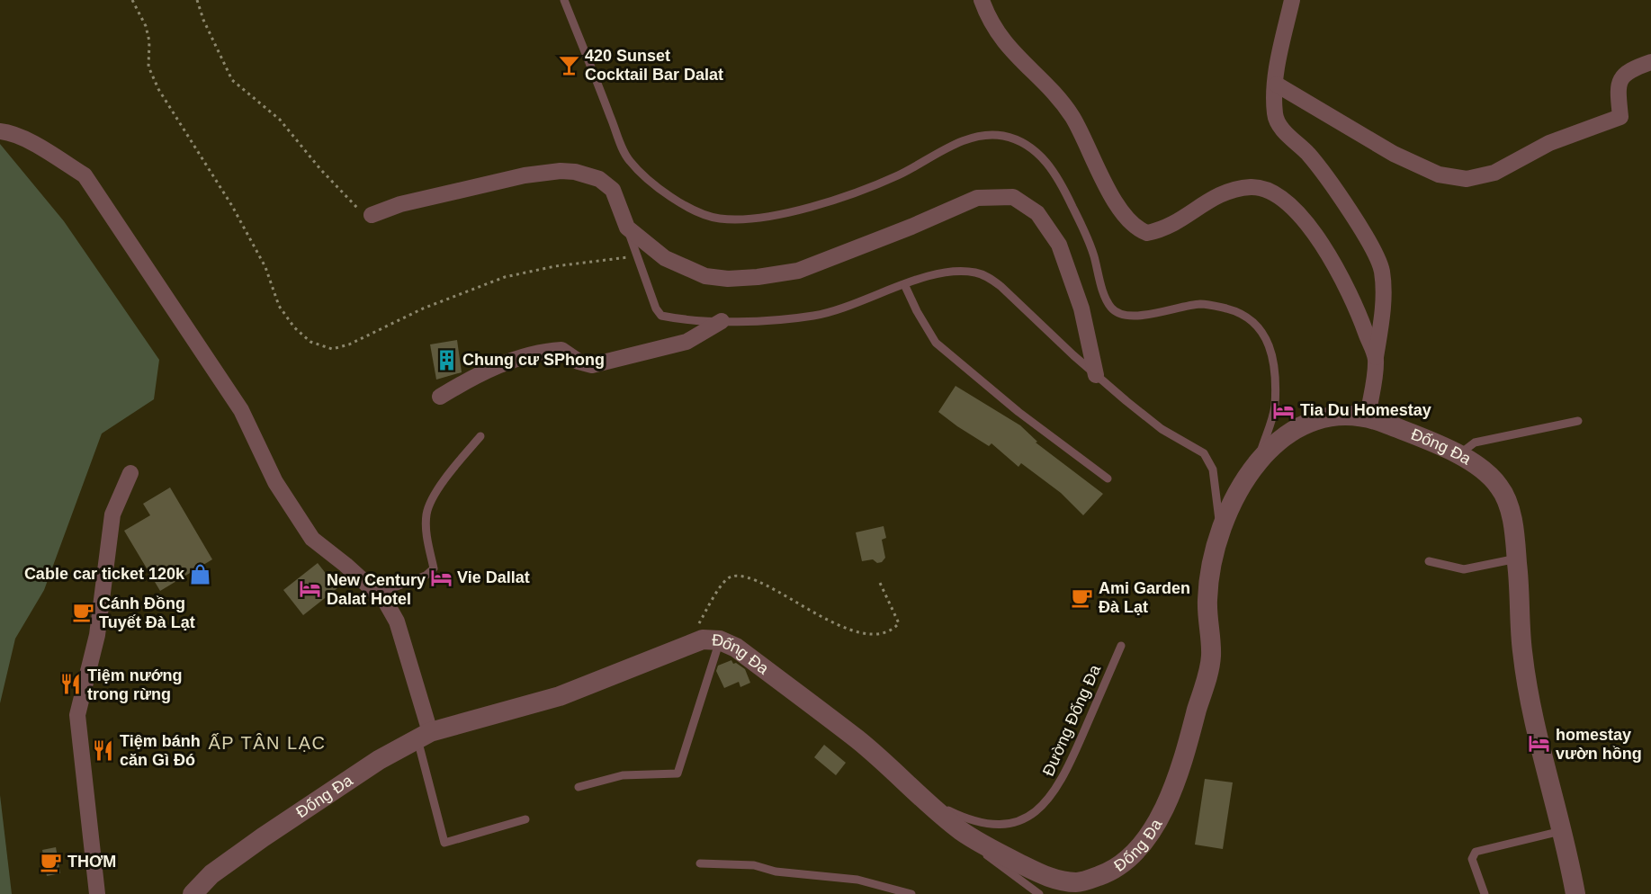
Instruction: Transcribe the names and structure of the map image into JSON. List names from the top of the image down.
{
  "streets": {
    "street": ["Đống Đa"],
    "lane": ["Đường Đống Đa"]
  },
  "crossings": [
    ["Đống Đa", "Đường Đống Đa"]
  ],
  "districts": ["ẤP TÂN LẠC"],
  "places": {
    "bar": ["420 Sunset Cocktail Bar Dalat"],
    "building": ["Chung cư SPhong"],
    "hotel": [
      "Tia Du Homestay",
      "Vie Dallat",
      "New Century Dalat Hotel",
      "homestay vườn hồng"
    ],
    "shop": ["Cable car ticket 120k"],
    "cafe": ["Ami Garden Đà Lạt", "Cánh Đồng Tuyết Đà Lạt", "THƠM"],
    "restaurant": ["Tiệm nướng trong rừng", "Tiệm bánh căn Gì Đó"]
  }
}
